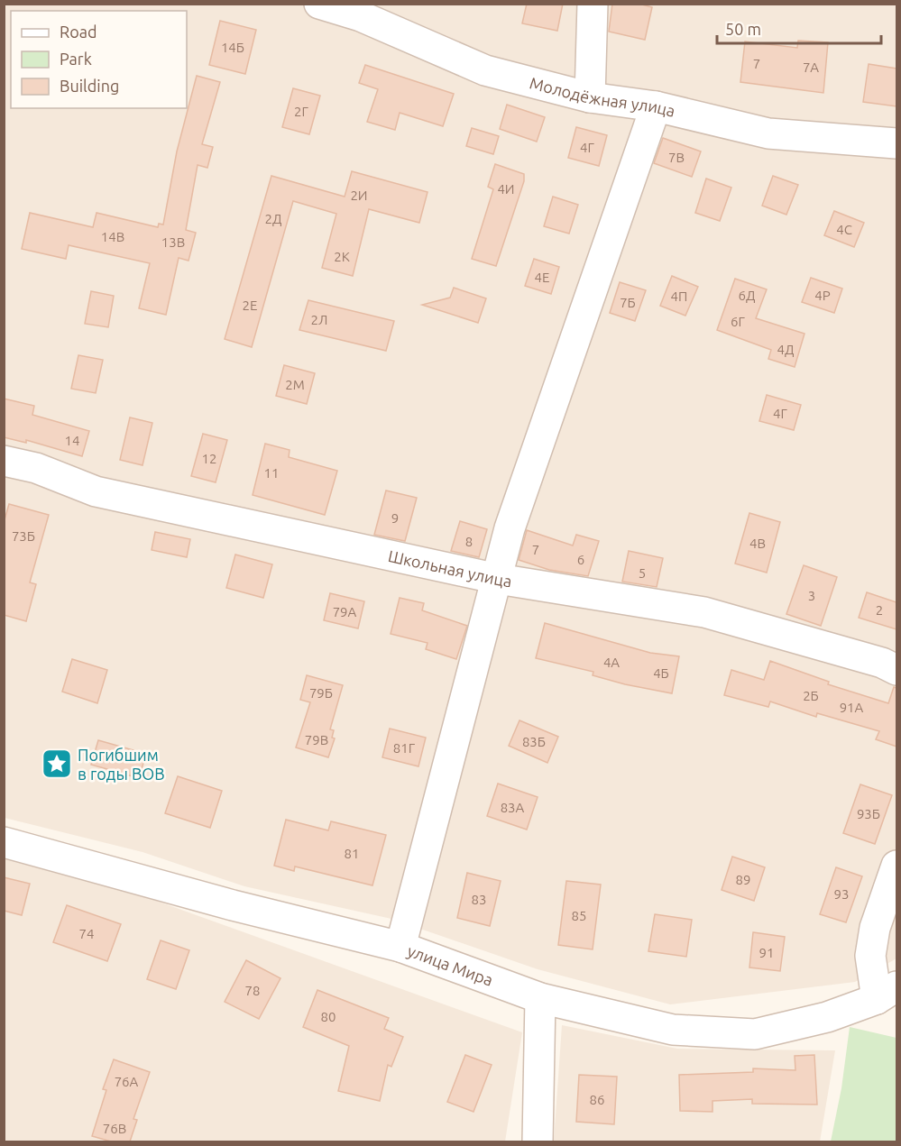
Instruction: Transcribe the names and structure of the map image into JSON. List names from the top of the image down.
{
  "streets": {
    "street": ["Молодёжная улица", "Школьная улица", "улица Мира"]
  },
  "places": {
    "place": ["Погибшим в годы ВОВ"]
  },
  "house_numbers": [
    "14Б",
    "7",
    "7А",
    "2Г",
    "4Г",
    "7В",
    "4И",
    "2И",
    "2Д",
    "4С",
    "14В",
    "13В",
    "2К",
    "4Е",
    "6Д",
    "4Р",
    "4П",
    "7Б",
    "2Е",
    "2Л",
    "6Г",
    "4Д",
    "2М",
    "4Г",
    "14",
    "12",
    "11",
    "9",
    "73Б",
    "8",
    "4В",
    "7",
    "6",
    "5",
    "3",
    "2",
    "79А",
    "4А",
    "4Б",
    "79Б",
    "2Б",
    "91А",
    "79В",
    "83Б",
    "81Г",
    "83А",
    "93Б",
    "81",
    "89",
    "93",
    "83",
    "85",
    "74",
    "91",
    "78",
    "80",
    "76А",
    "86",
    "76В"
  ],
  "legend": ["Road", "Park", "Building"],
  "scale_bar": "50 m"
}
